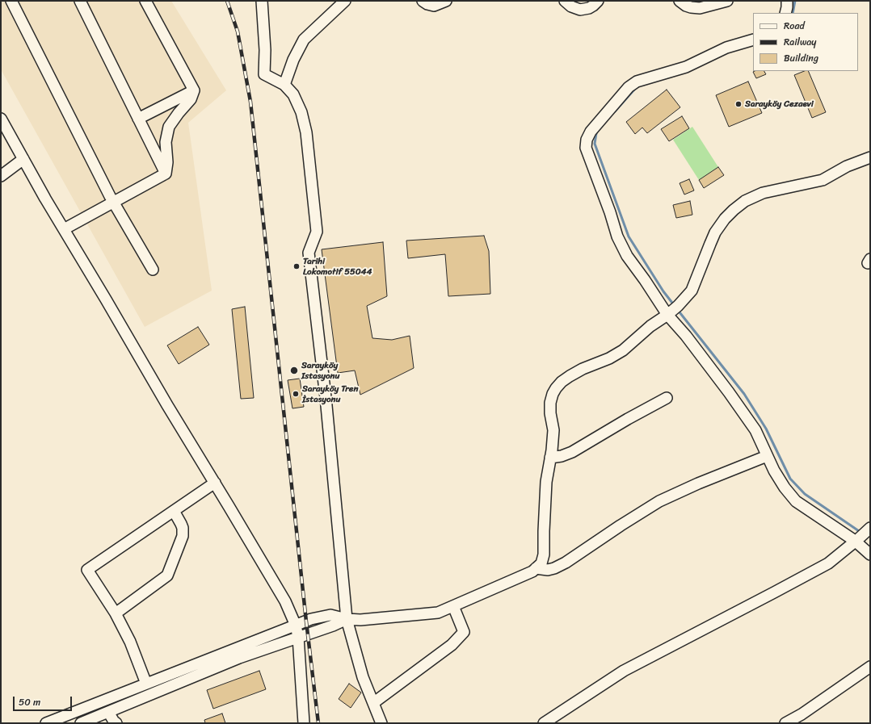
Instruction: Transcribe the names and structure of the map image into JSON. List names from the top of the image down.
{
  "places": [
    "Sarayköy Cezaevi",
    "Tarihi Lokomotif 55044",
    "Sarayköy Istasyonu",
    "Sarayköy Tren İstasyonu"
  ],
  "legend": ["Road", "Railway", "Building"],
  "scale_bar": "50 m"
}
